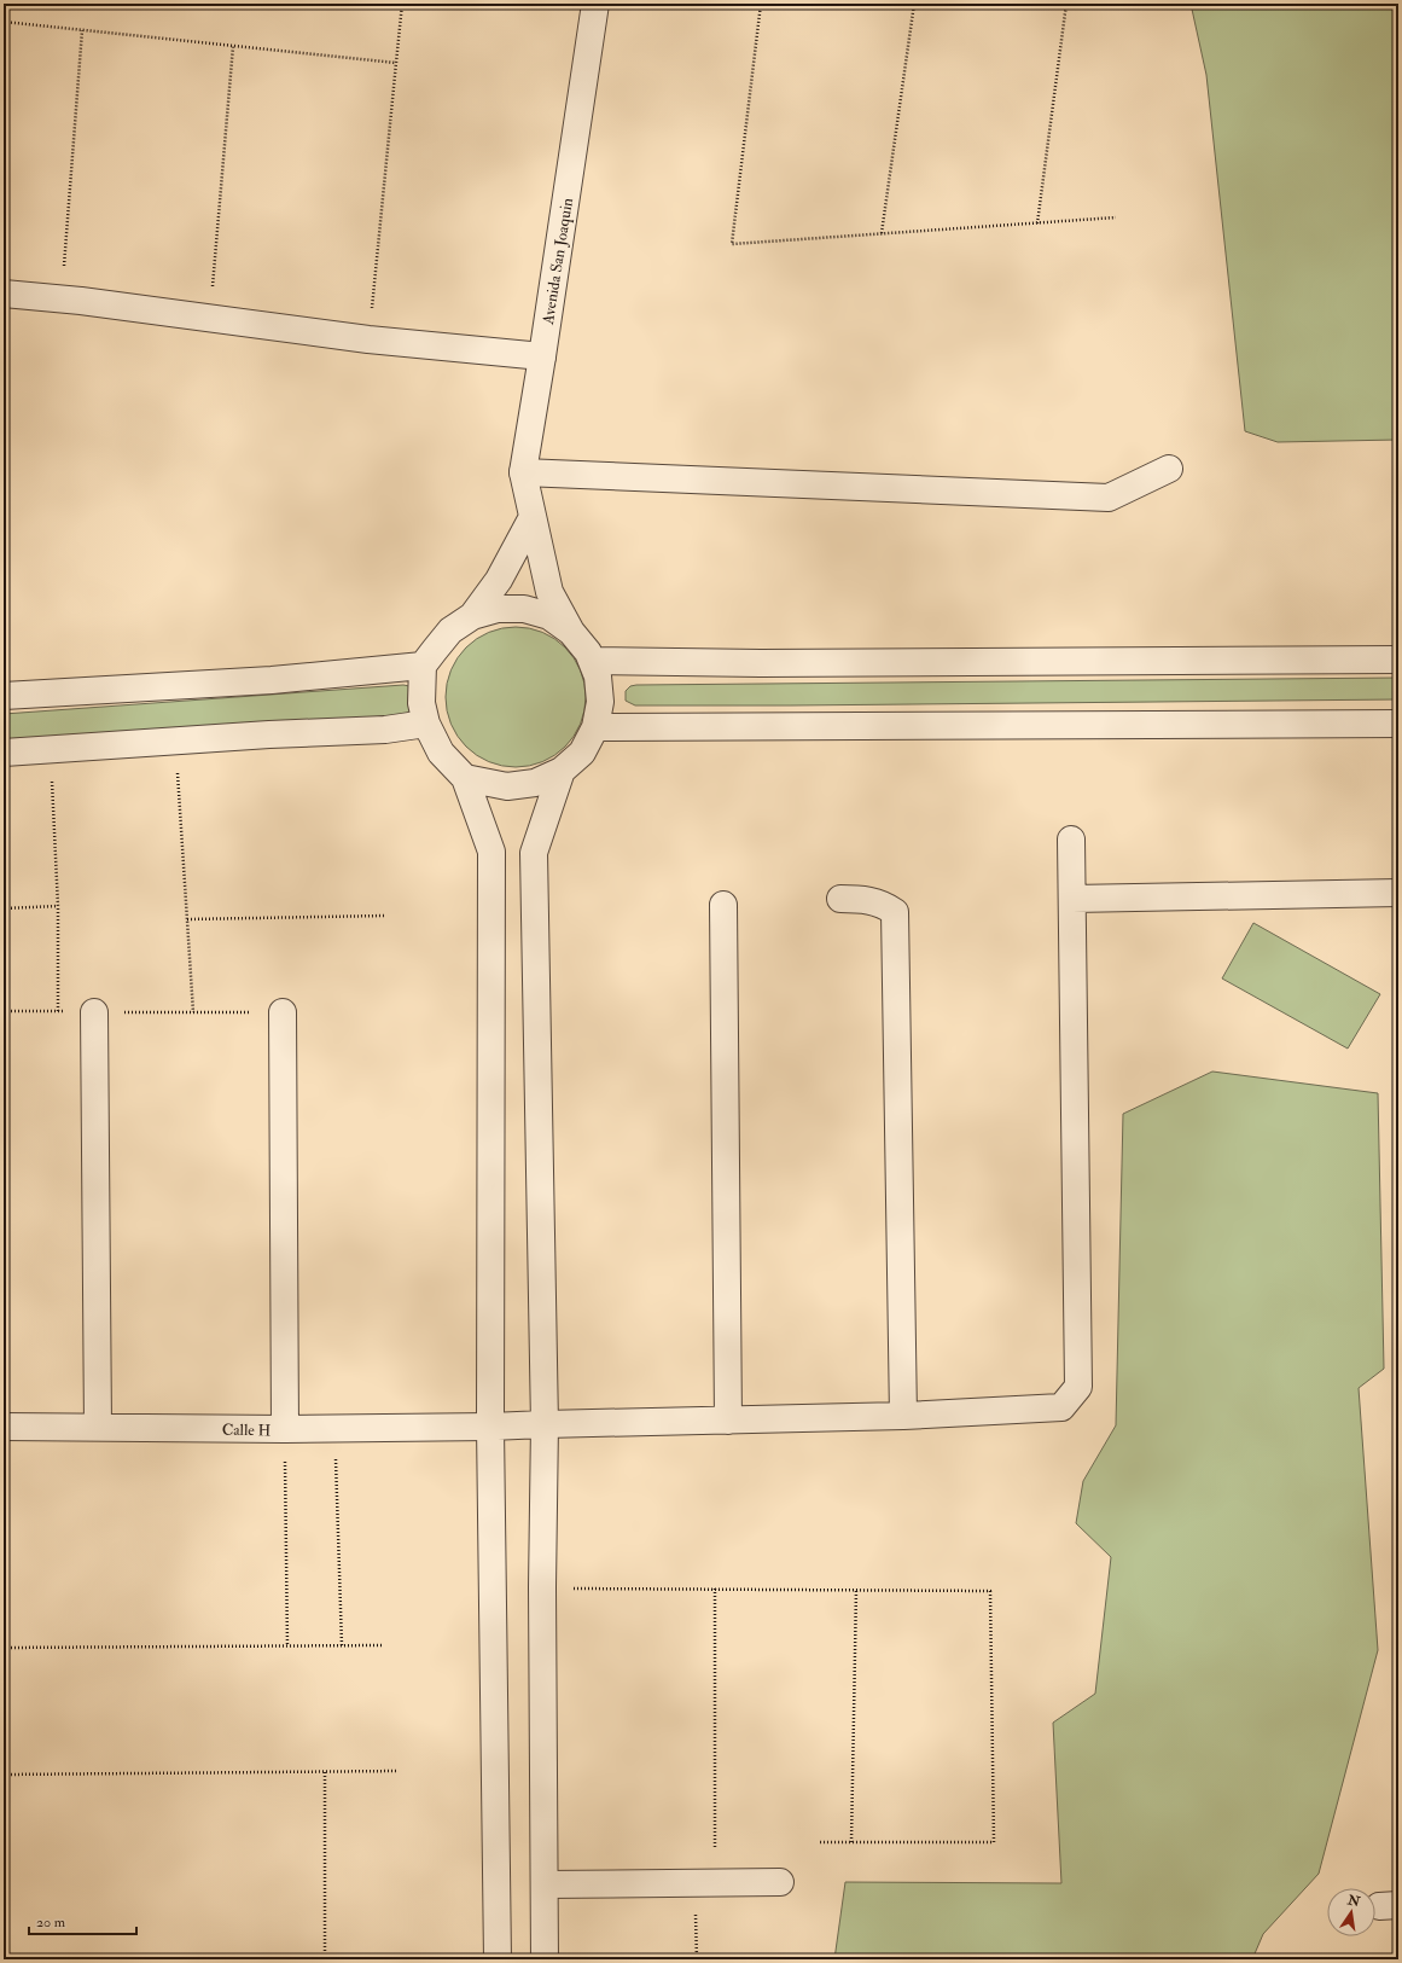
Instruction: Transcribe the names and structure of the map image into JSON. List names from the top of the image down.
{
  "streets": {
    "street": ["Avenida San Joaquin", "Calle H"]
  },
  "scale_bar": "20 m",
  "north": "top"
}
